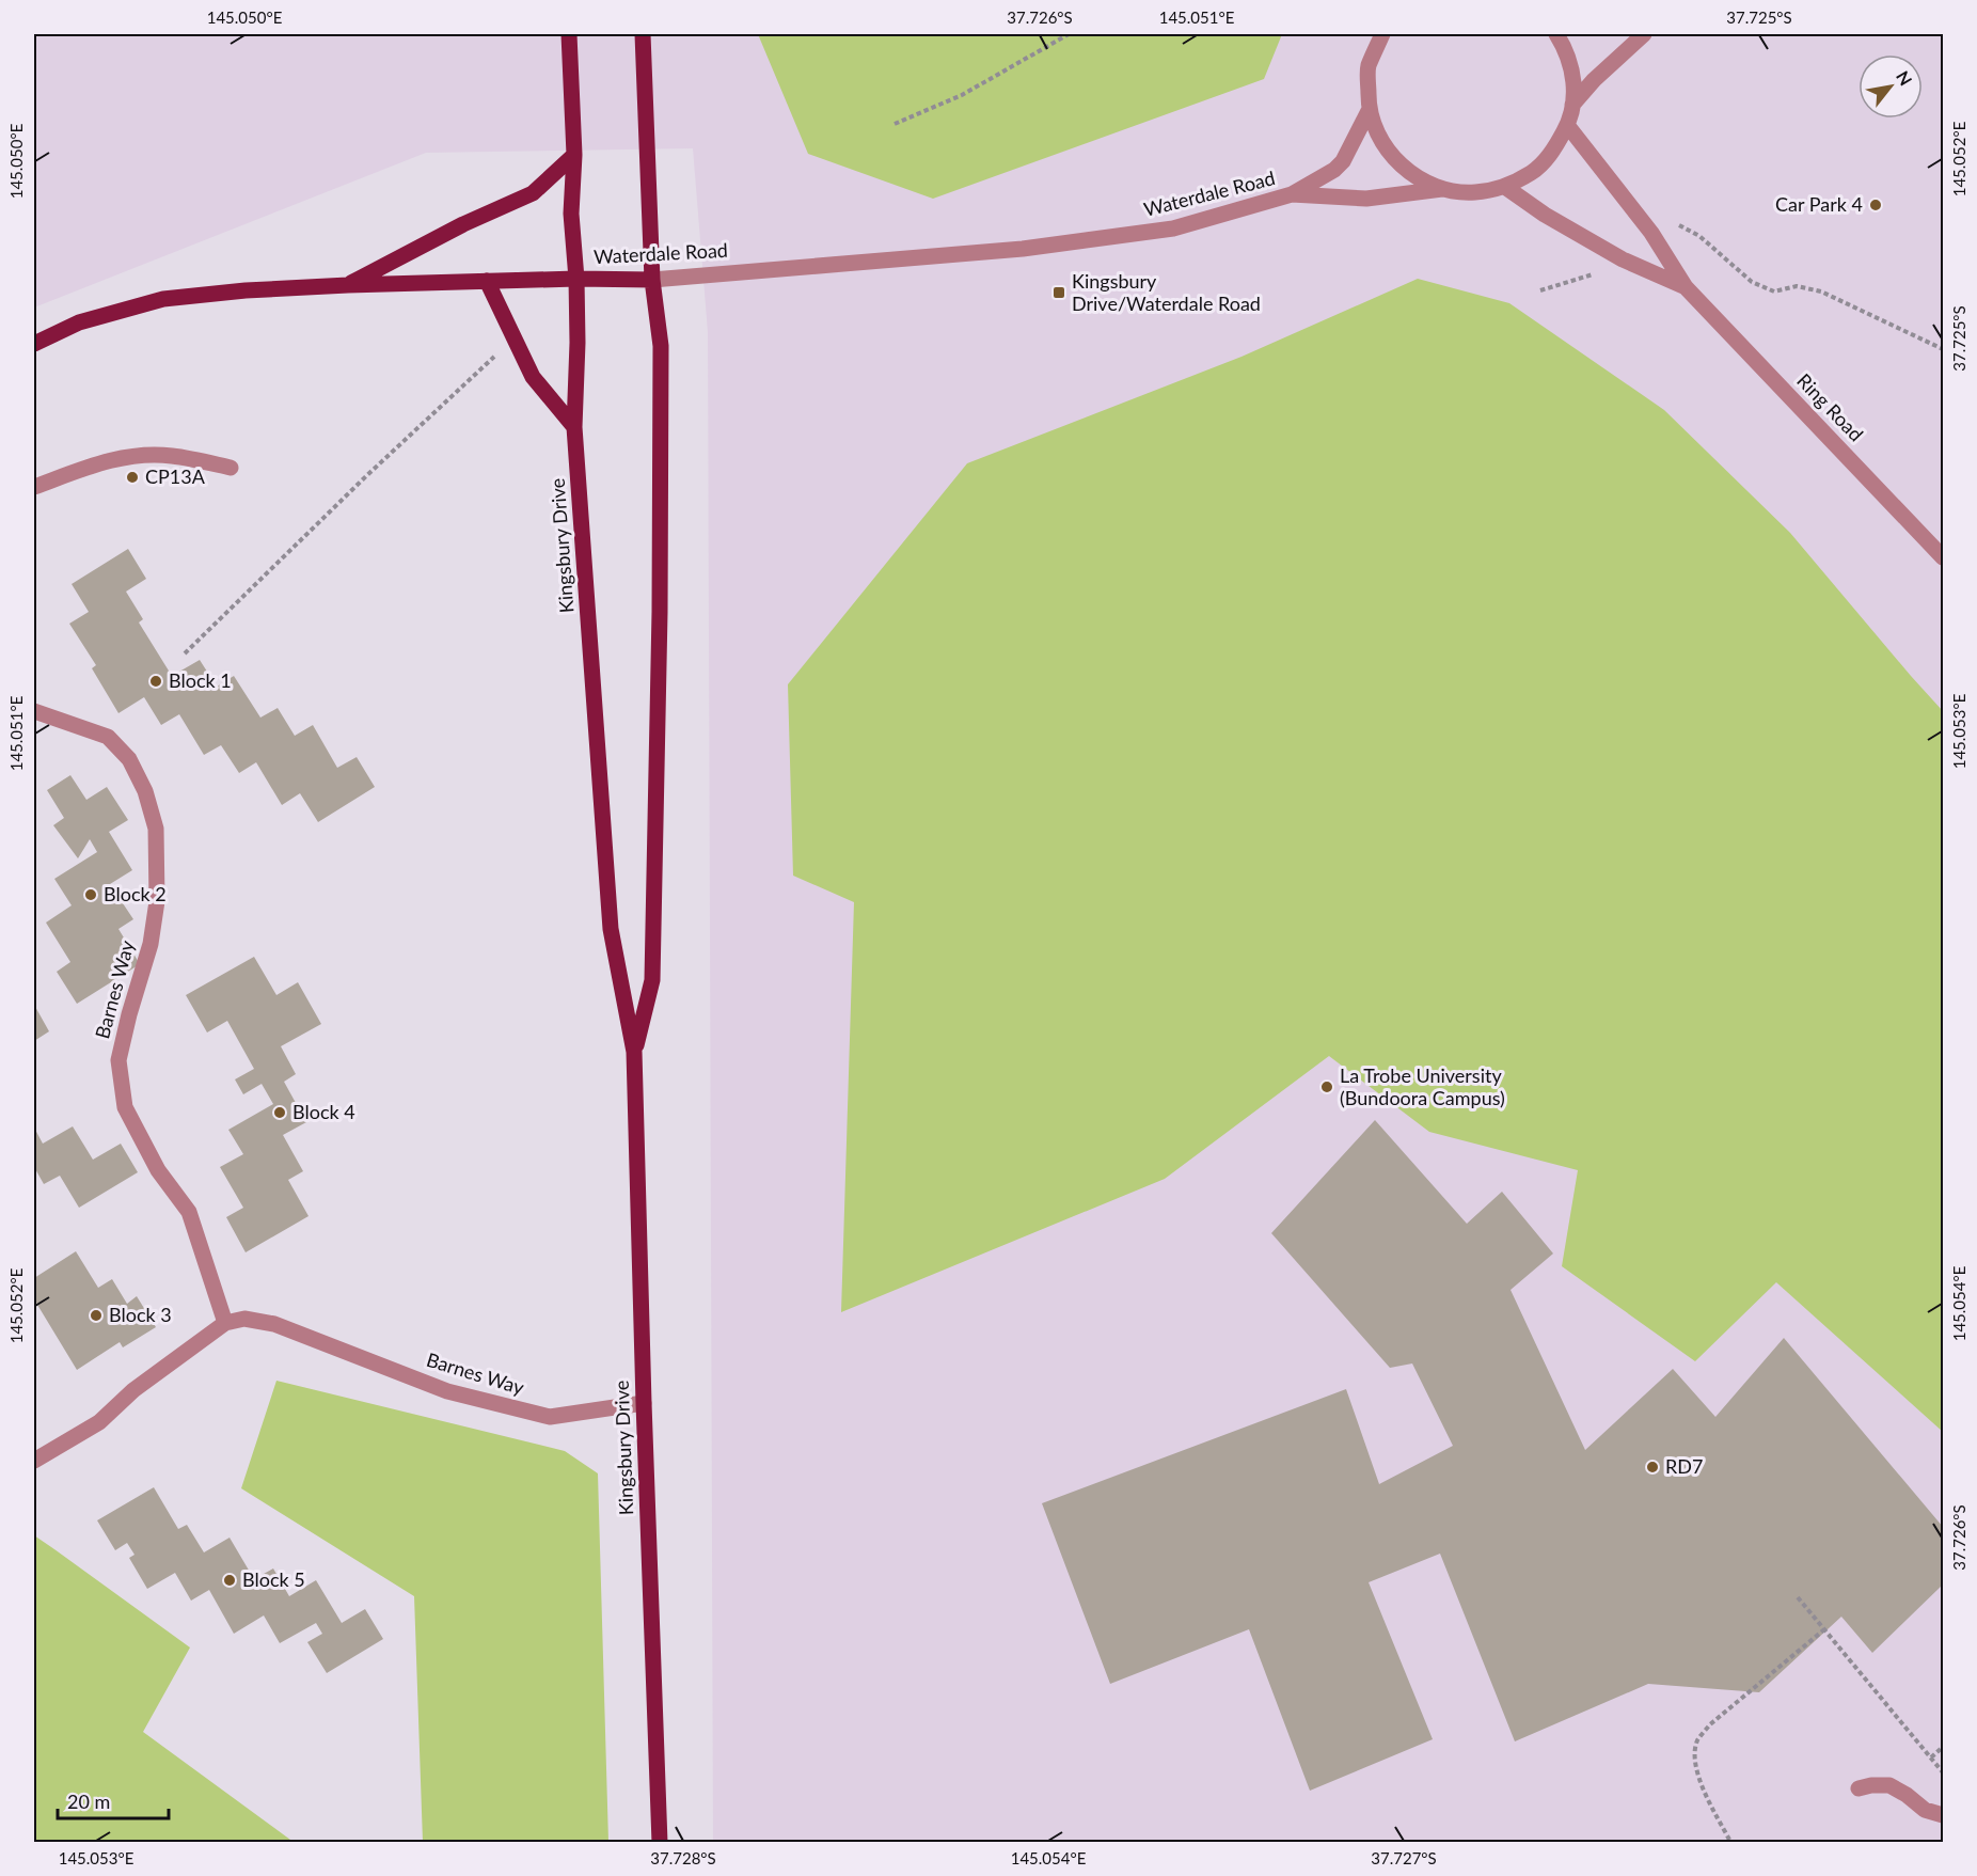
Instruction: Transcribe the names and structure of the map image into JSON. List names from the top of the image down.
{
  "streets": {
    "main road": ["Waterdale Road", "Kingsbury Drive"],
    "street": ["Ring Road", "Barnes Way"]
  },
  "crossings": [
    ["Waterdale Road", "Kingsbury Drive"],
    ["Kingsbury Drive", "Barnes Way"]
  ],
  "places": {
    "other": [
      "Car Park 4",
      "CP13A",
      "Block 1",
      "Block 2",
      "La Trobe University (Bundoora Campus)",
      "Block 4",
      "Block 3",
      "RD7",
      "Block 5"
    ],
    "transit": ["Kingsbury Drive/Waterdale Road"]
  },
  "scale_bar": "20 m",
  "north": "top right",
  "coordinates": [
    "145.050°E",
    "37.726°S",
    "145.051°E",
    "37.725°S",
    "145.052°E",
    "145.053°E",
    "145.054°E",
    "37.728°S",
    "37.727°S"
  ]
}
